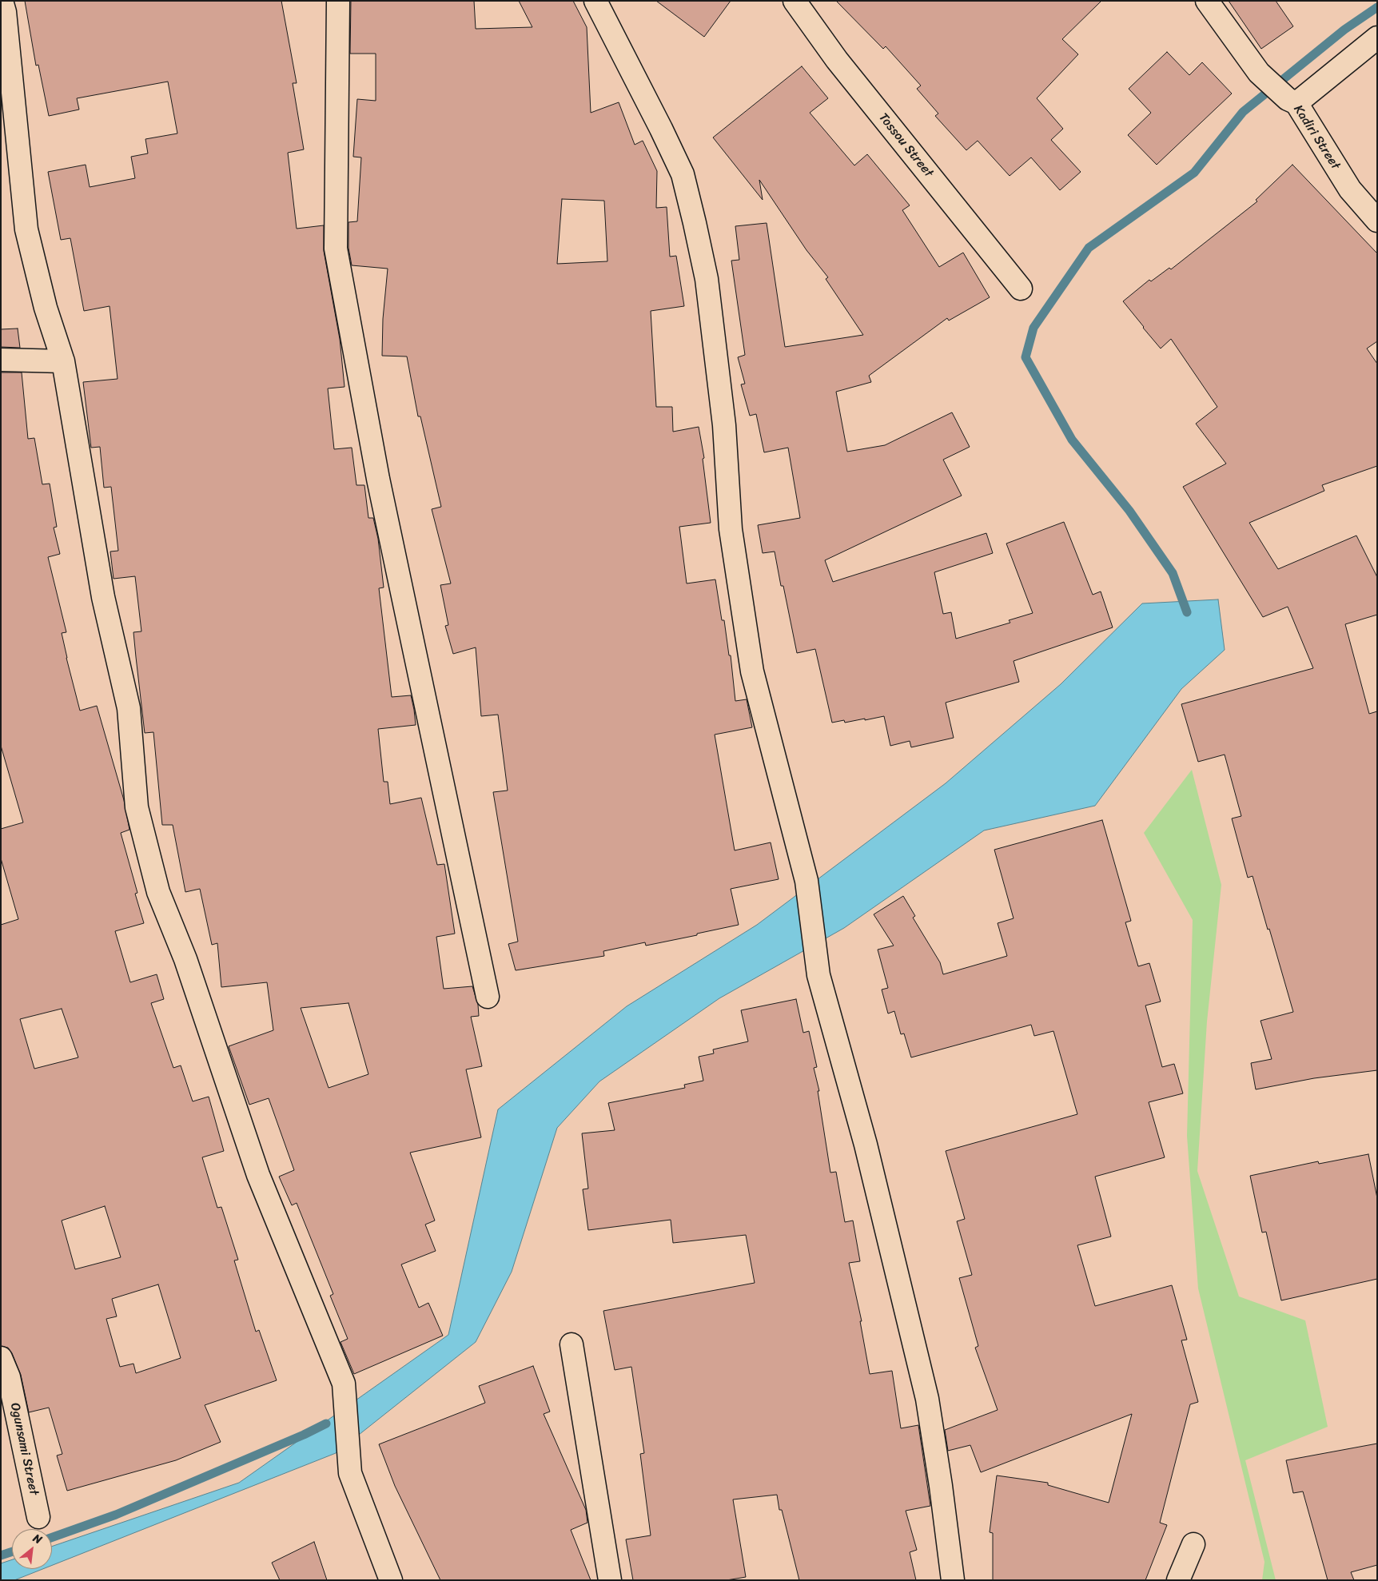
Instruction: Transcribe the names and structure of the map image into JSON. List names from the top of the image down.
{
  "streets": {
    "street": ["Kadiri Street", "Tossou Street", "Ogunsami Street"]
  },
  "north": "top right"
}
